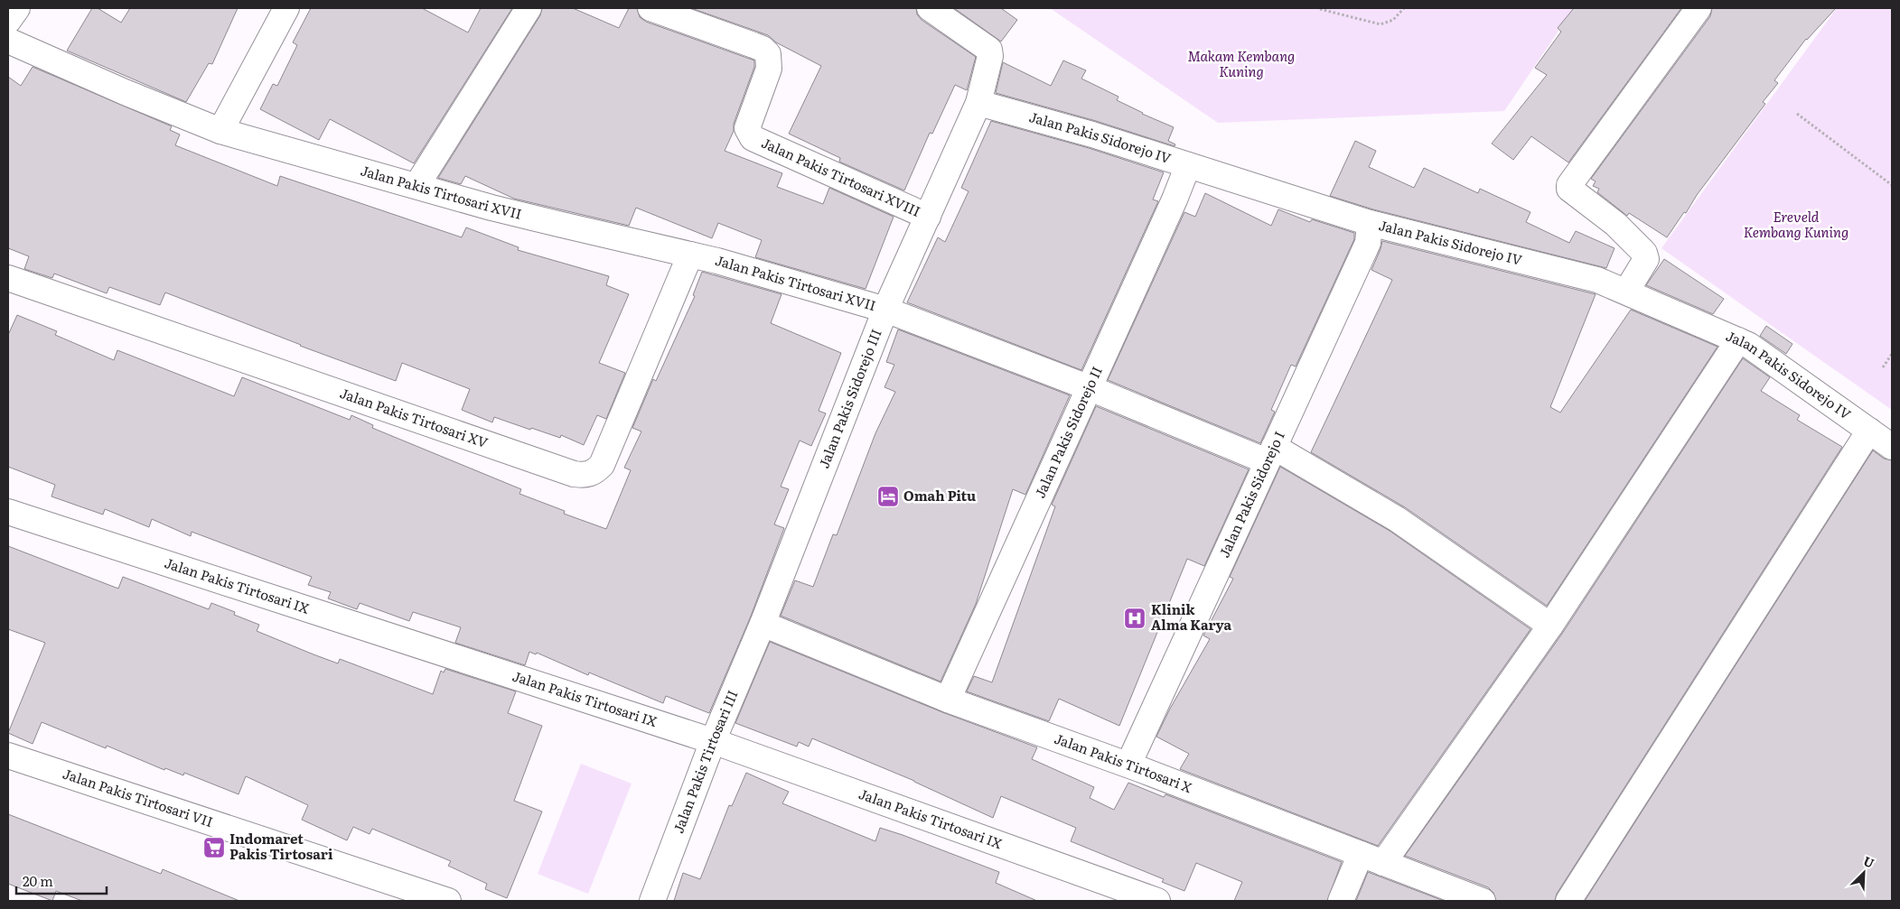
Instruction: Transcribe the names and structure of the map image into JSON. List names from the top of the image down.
{
  "streets": {
    "street": [
      "Jalan Pakis Sidorejo IV",
      "Jalan Pakis Tirtosari XVIII",
      "Jalan Pakis Tirtosari XVII",
      "Jalan Pakis Sidorejo III",
      "Jalan Pakis Tirtosari XV",
      "Jalan Pakis Sidorejo II",
      "Jalan Pakis Sidorejo I",
      "Jalan Pakis Tirtosari IX",
      "Jalan Pakis Tirtosari III",
      "Jalan Pakis Tirtosari X",
      "Jalan Pakis Tirtosari VII"
    ]
  },
  "crossings": [
    ["Jalan Pakis Sidorejo IV", "Jalan Pakis Sidorejo III"],
    ["Jalan Pakis Sidorejo IV", "Jalan Pakis Sidorejo II"],
    ["Jalan Pakis Sidorejo IV", "Jalan Pakis Sidorejo I"],
    ["Jalan Pakis Tirtosari XVIII", "Jalan Pakis Sidorejo III"],
    ["Jalan Pakis Tirtosari XVII", "Jalan Pakis Sidorejo III"],
    ["Jalan Pakis Tirtosari XVII", "Jalan Pakis Tirtosari XV"],
    ["Jalan Pakis Tirtosari XVII", "Jalan Pakis Sidorejo II"],
    ["Jalan Pakis Tirtosari XVII", "Jalan Pakis Sidorejo I"],
    ["Jalan Pakis Sidorejo III", "Jalan Pakis Tirtosari III"],
    ["Jalan Pakis Sidorejo III", "Jalan Pakis Tirtosari X"],
    ["Jalan Pakis Sidorejo II", "Jalan Pakis Tirtosari X"],
    ["Jalan Pakis Sidorejo I", "Jalan Pakis Tirtosari X"],
    ["Jalan Pakis Tirtosari IX", "Jalan Pakis Tirtosari III"],
    ["Jalan Pakis Tirtosari III", "Jalan Pakis Tirtosari X"]
  ],
  "parks": ["Makam Kembang Kuning", "Ereveld Kembang Kuning"],
  "places": {
    "hotel": ["Omah Pitu"],
    "hospital": ["Klinik Alma Karya"],
    "supermarket": ["Indomaret Pakis Tirtosari"]
  },
  "scale_bar": "20 m",
  "north": "top right"
}
